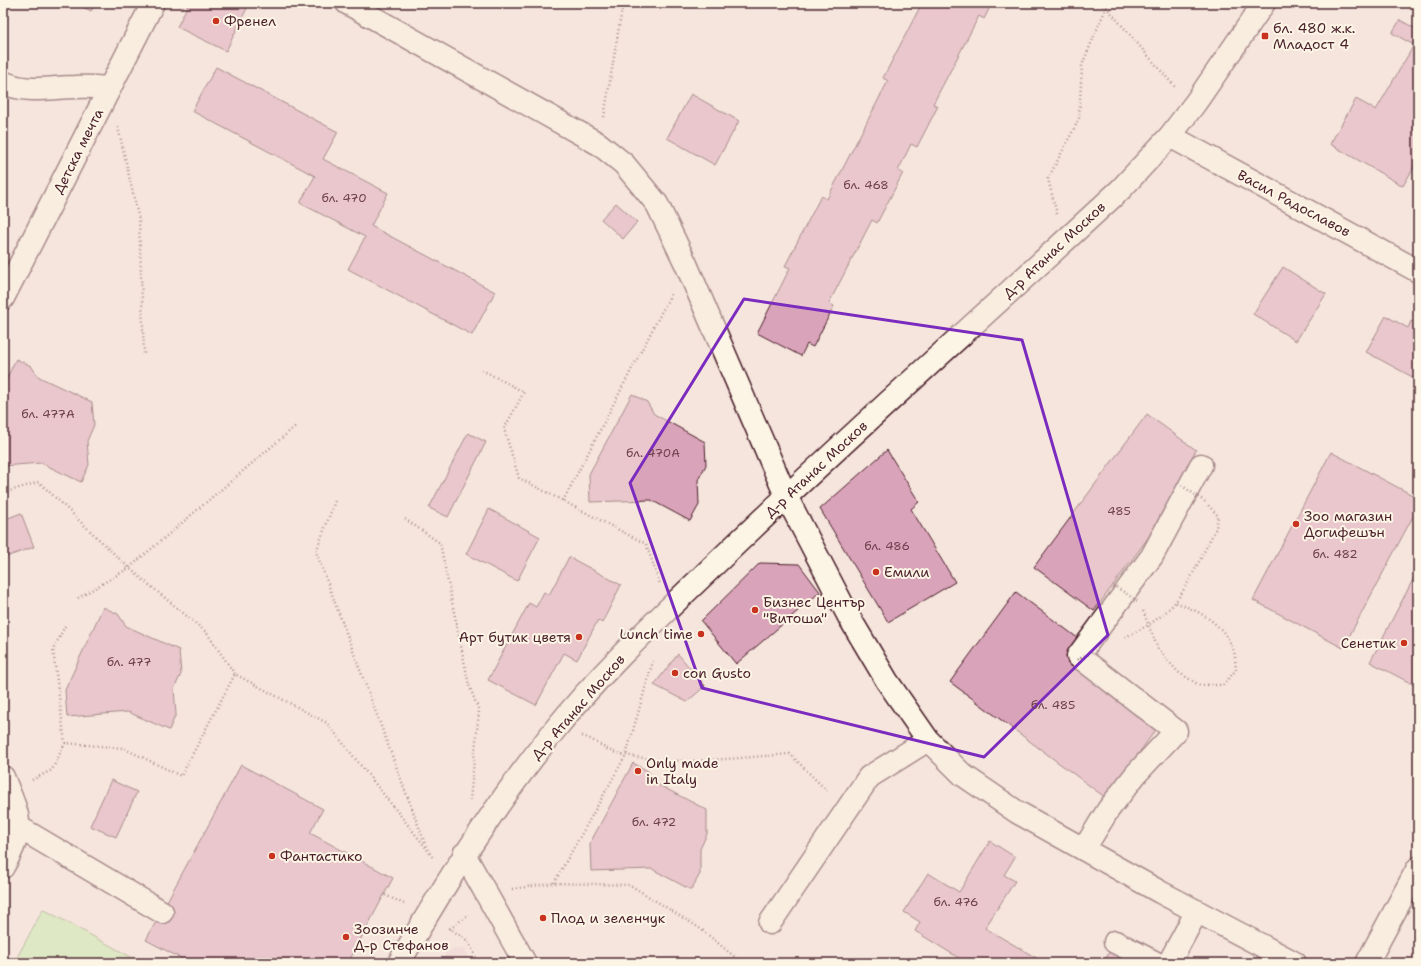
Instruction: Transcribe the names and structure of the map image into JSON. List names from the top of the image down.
{
  "streets": {
    "street": ["Детска мечта", "Васил Радославов", "Д-р Атанас Москов"]
  },
  "crossings": [
    ["Васил Радославов", "Д-р Атанас Москов"]
  ],
  "places": {
    "other": [
      "Френел",
      "Зоо магазин Догифешън",
      "Емили",
      "Бизнес Център \"Витоша\"",
      "Lunch time",
      "Арт бутик цветя",
      "Сенетик",
      "con Gusto",
      "Only made in Italy",
      "Фантастико",
      "Плод и зеленчук",
      "Зоозинче Д-р Стефанов"
    ],
    "transit": ["бл. 480 ж.к. Младост 4"]
  },
  "house_numbers": [
    "бл. 468",
    "бл. 470",
    "бл. 477А",
    "бл. 470А",
    "485",
    "бл. 486",
    "бл. 482",
    "бл. 477",
    "бл. 485",
    "бл. 472",
    "бл. 476"
  ]
}
